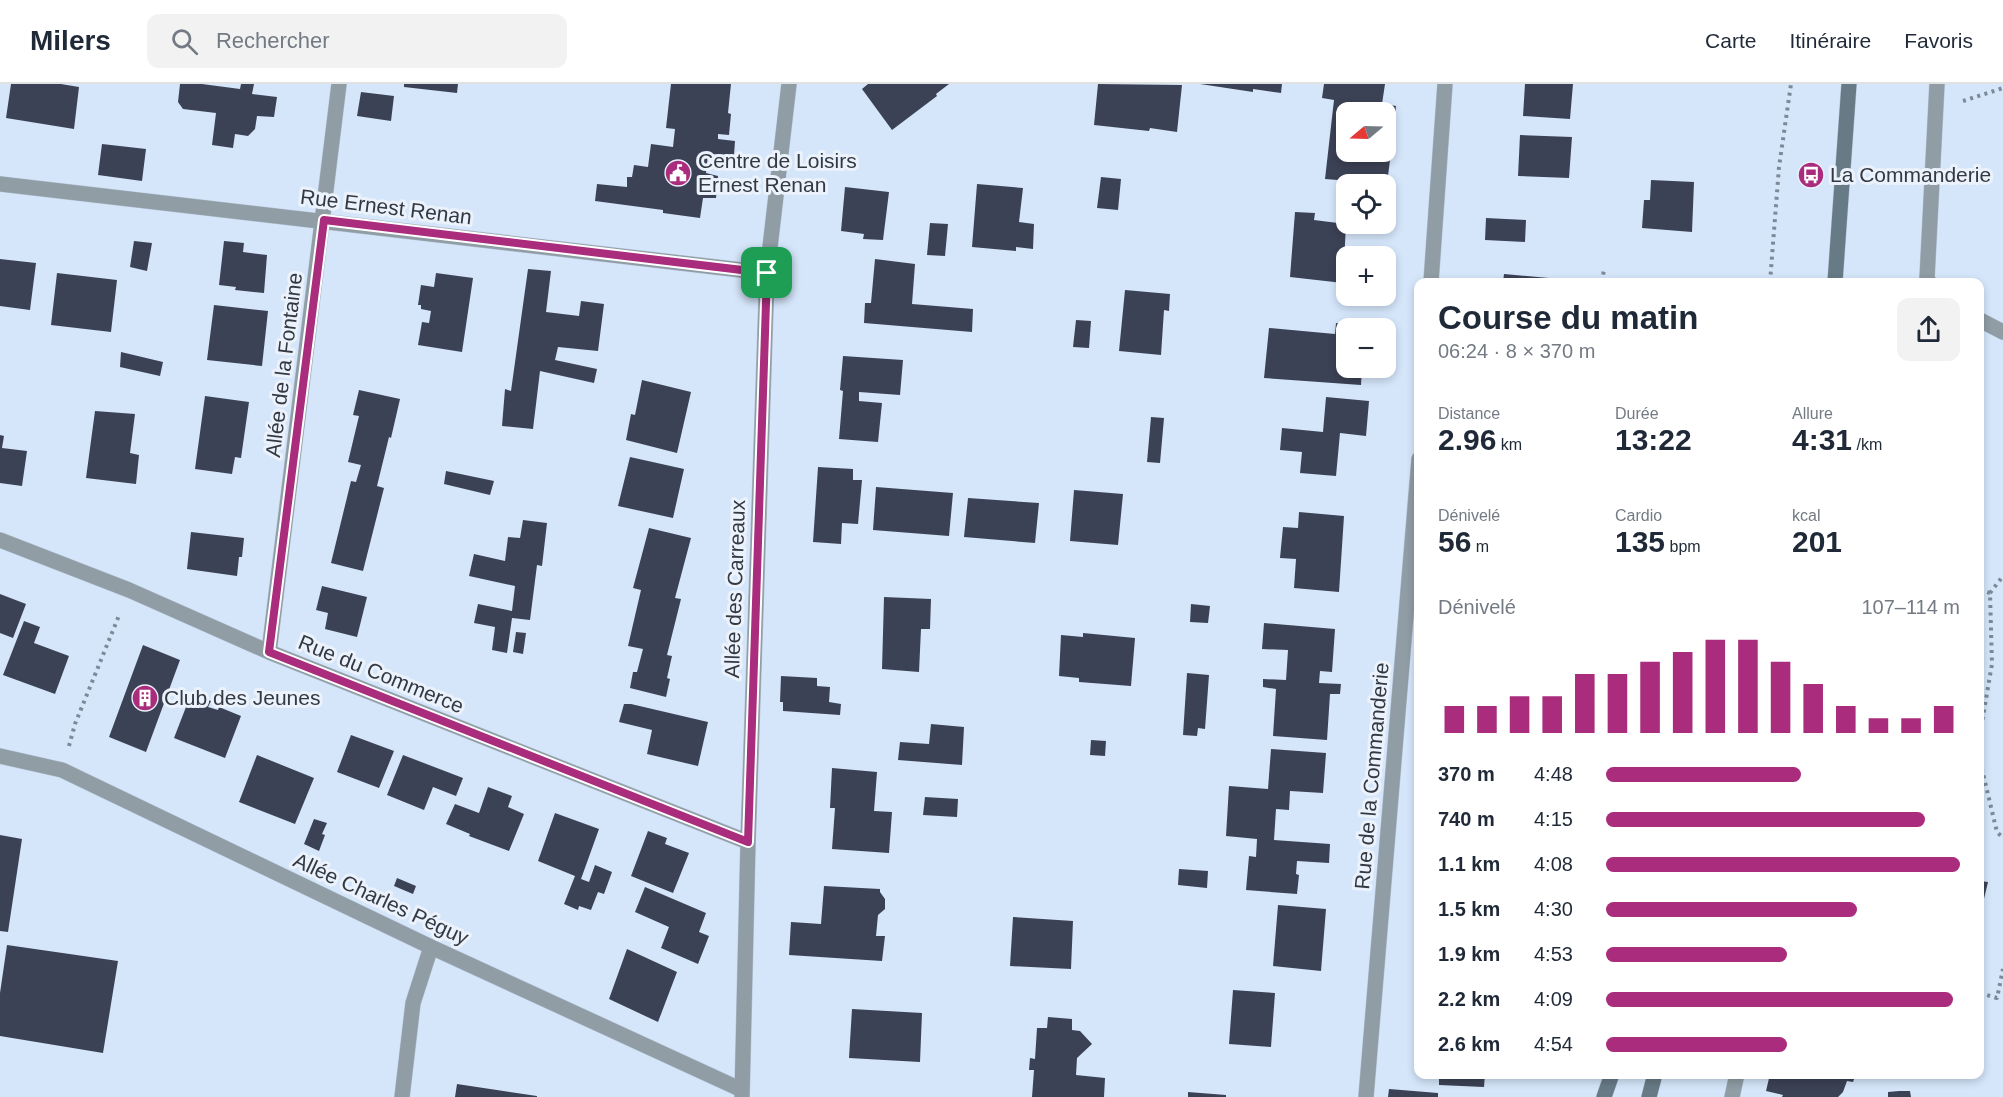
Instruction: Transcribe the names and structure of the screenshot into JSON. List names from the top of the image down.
{
  "streets": {
    "street": [
      "Rue Ernest Renan",
      "Allée de la Fontaine",
      "Allée des Carreaux",
      "Rue du Commerce",
      "Rue de la Commanderie",
      "Allée Charles Péguy"
    ]
  },
  "crossings": [
    ["Rue Ernest Renan", "Allée de la Fontaine"],
    ["Rue Ernest Renan", "Allée des Carreaux"],
    ["Allée de la Fontaine", "Rue du Commerce"],
    ["Allée des Carreaux", "Rue du Commerce"],
    ["Allée des Carreaux", "Allée Charles Péguy"]
  ],
  "places": {
    "public building": ["Centre de Loisirs Ernest Renan"],
    "bus stop": ["La Commanderie"],
    "building": ["Club des Jeunes"]
  },
  "north": "left",
  "page": {
    "header": "Milers",
    "search": "Rechercher",
    "nav": ["Carte", "Itinéraire", "Favoris"],
    "map_buttons": ["+", "−"],
    "heading": ["Course du matin", "06:24 · 8 × 370 m"],
    "stats": [
      ["Distance", "2.96 km"],
      ["Durée", "13:22"],
      ["Allure", "4:31 /km"],
      ["Dénivelé", "56 m"],
      ["Cardio", "135 bpm"],
      ["kcal", "201"]
    ],
    "chart": ["Dénivelé", "107–114 m"],
    "list": [
      {
        "name": "370 m",
        "note": "4:48"
      },
      {
        "name": "740 m",
        "note": "4:15"
      },
      {
        "name": "1.1 km",
        "note": "4:08"
      },
      {
        "name": "1.5 km",
        "note": "4:30"
      },
      {
        "name": "1.9 km",
        "note": "4:53"
      },
      {
        "name": "2.2 km",
        "note": "4:09"
      },
      {
        "name": "2.6 km",
        "note": "4:54"
      }
    ]
  }
}
